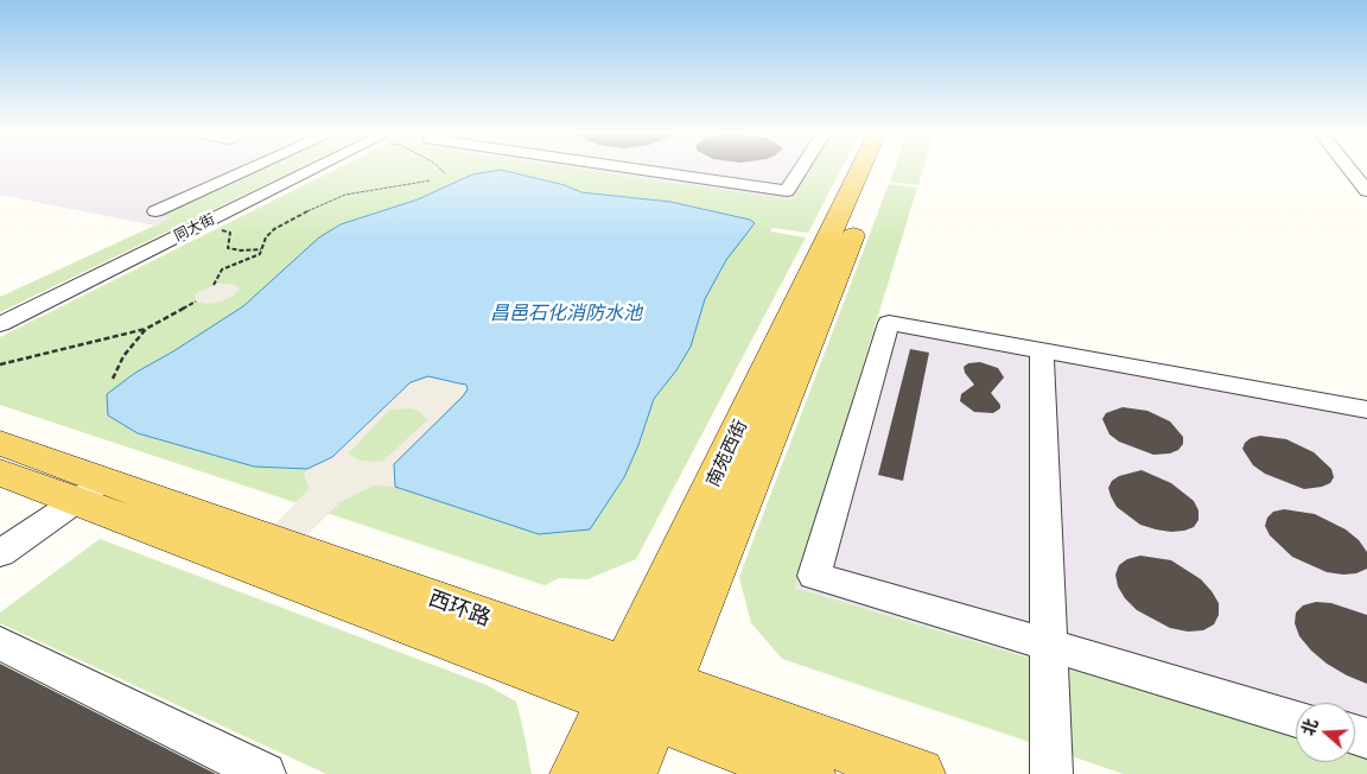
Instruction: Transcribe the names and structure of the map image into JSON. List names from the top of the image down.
{
  "streets": {
    "main road": ["南苑西街", "西环路"],
    "street": ["同大街"]
  },
  "crossings": [
    ["南苑西街", "西环路"]
  ],
  "water": ["昌邑石化消防水池"],
  "north": "left"
}
